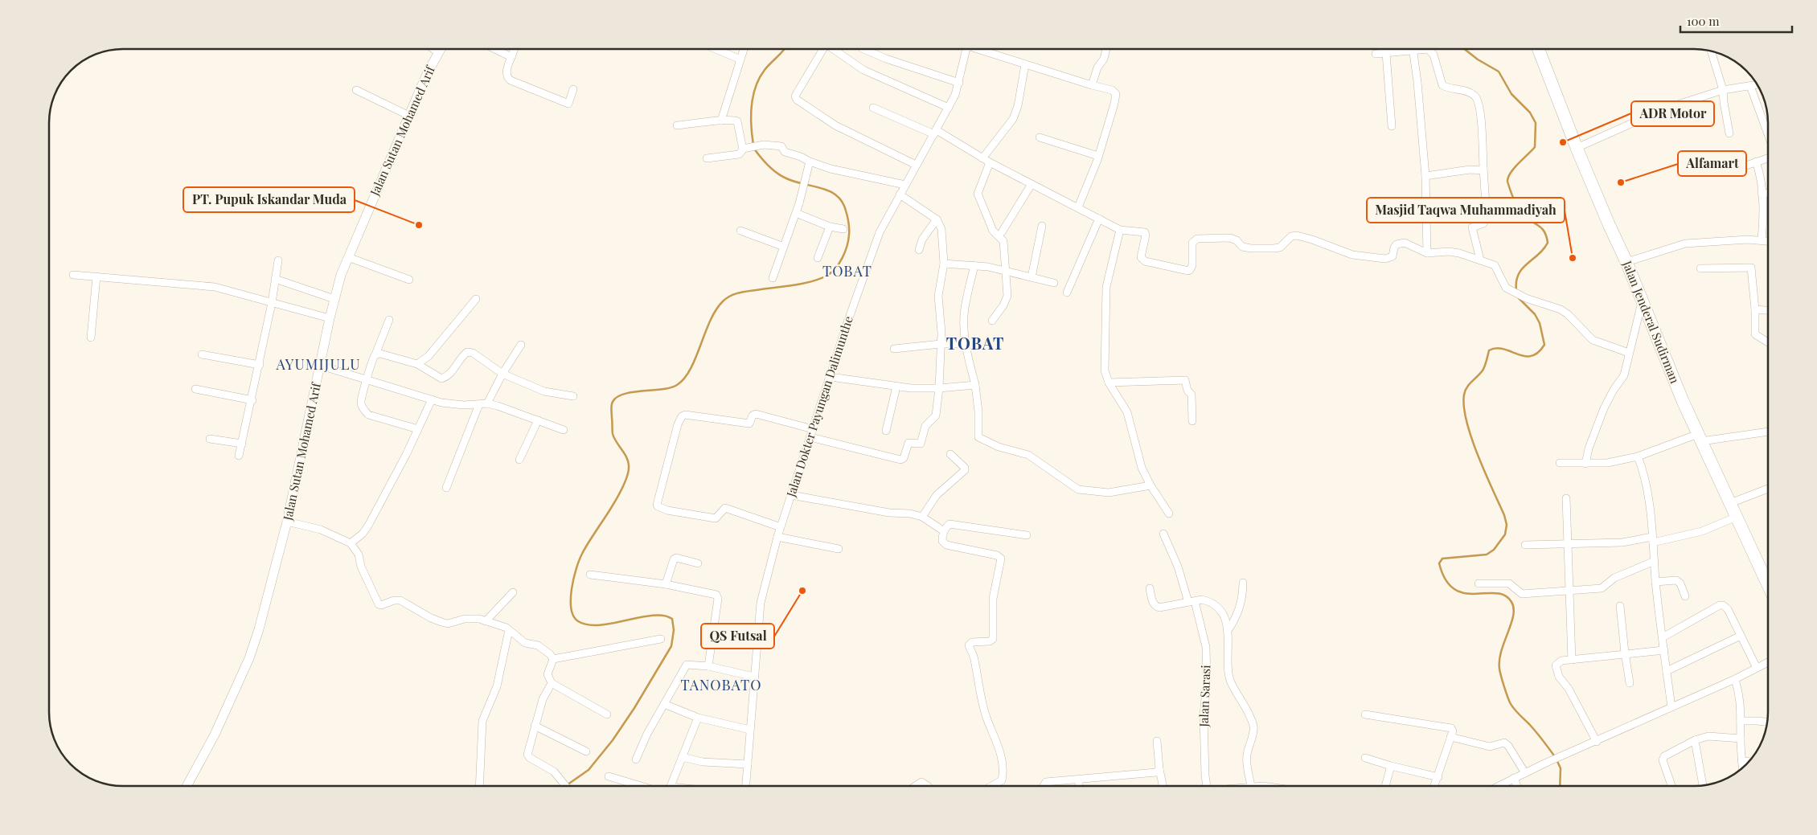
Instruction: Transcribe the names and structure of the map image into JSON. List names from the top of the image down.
{
  "streets": {
    "highway": ["Jalan Jenderal Sudirman"],
    "street": ["Jalan Sutan Mohamed Arif", "Jalan Dokter Payungan Dalimunthe", "Jalan Sarasi"]
  },
  "districts": [
    "TOBAT",
    "TOBAT",
    "AYUMIJULU",
    "TANOBATO"
  ],
  "places": [
    "ADR Motor",
    "Alfamart",
    "PT. Pupuk Iskandar Muda",
    "Masjid Taqwa Muhammadiyah",
    "QS Futsal"
  ],
  "scale_bar": "100 m"
}
